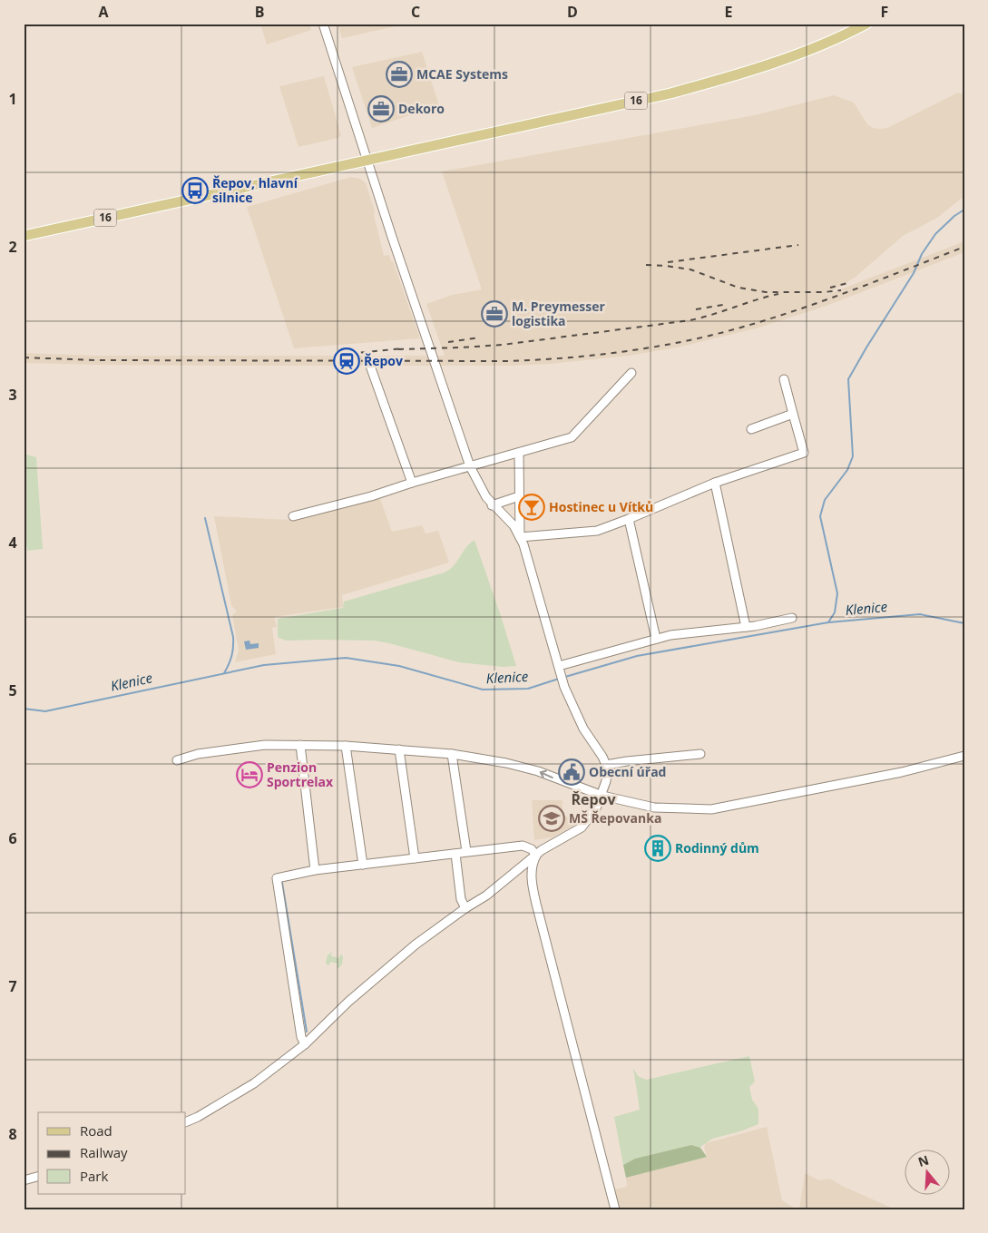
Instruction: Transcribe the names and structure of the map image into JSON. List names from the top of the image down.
{
  "streets": {
    "main road": ["16"]
  },
  "districts": ["Řepov"],
  "water": ["Klenice"],
  "places": {
    "office": ["MCAE Systems", "Dekoro", "M. Preymesser logistika"],
    "bus stop": ["Řepov, hlavní silnice"],
    "station": ["Řepov"],
    "bar": ["Hostinec u Vítků"],
    "public building": ["Obecní úřad"],
    "hotel": ["Penzion Sportrelax"],
    "school or university": ["MŠ Řepovanka"],
    "building": ["Rodinný dům"]
  },
  "legend": ["Road", "Railway", "Park"],
  "north": "top",
  "grid": {
    "columns": [
      "A",
      "B",
      "C",
      "D",
      "E",
      "F"
    ],
    "rows": [
      "1",
      "2",
      "3",
      "4",
      "5",
      "6",
      "7",
      "8"
    ]
  }
}
